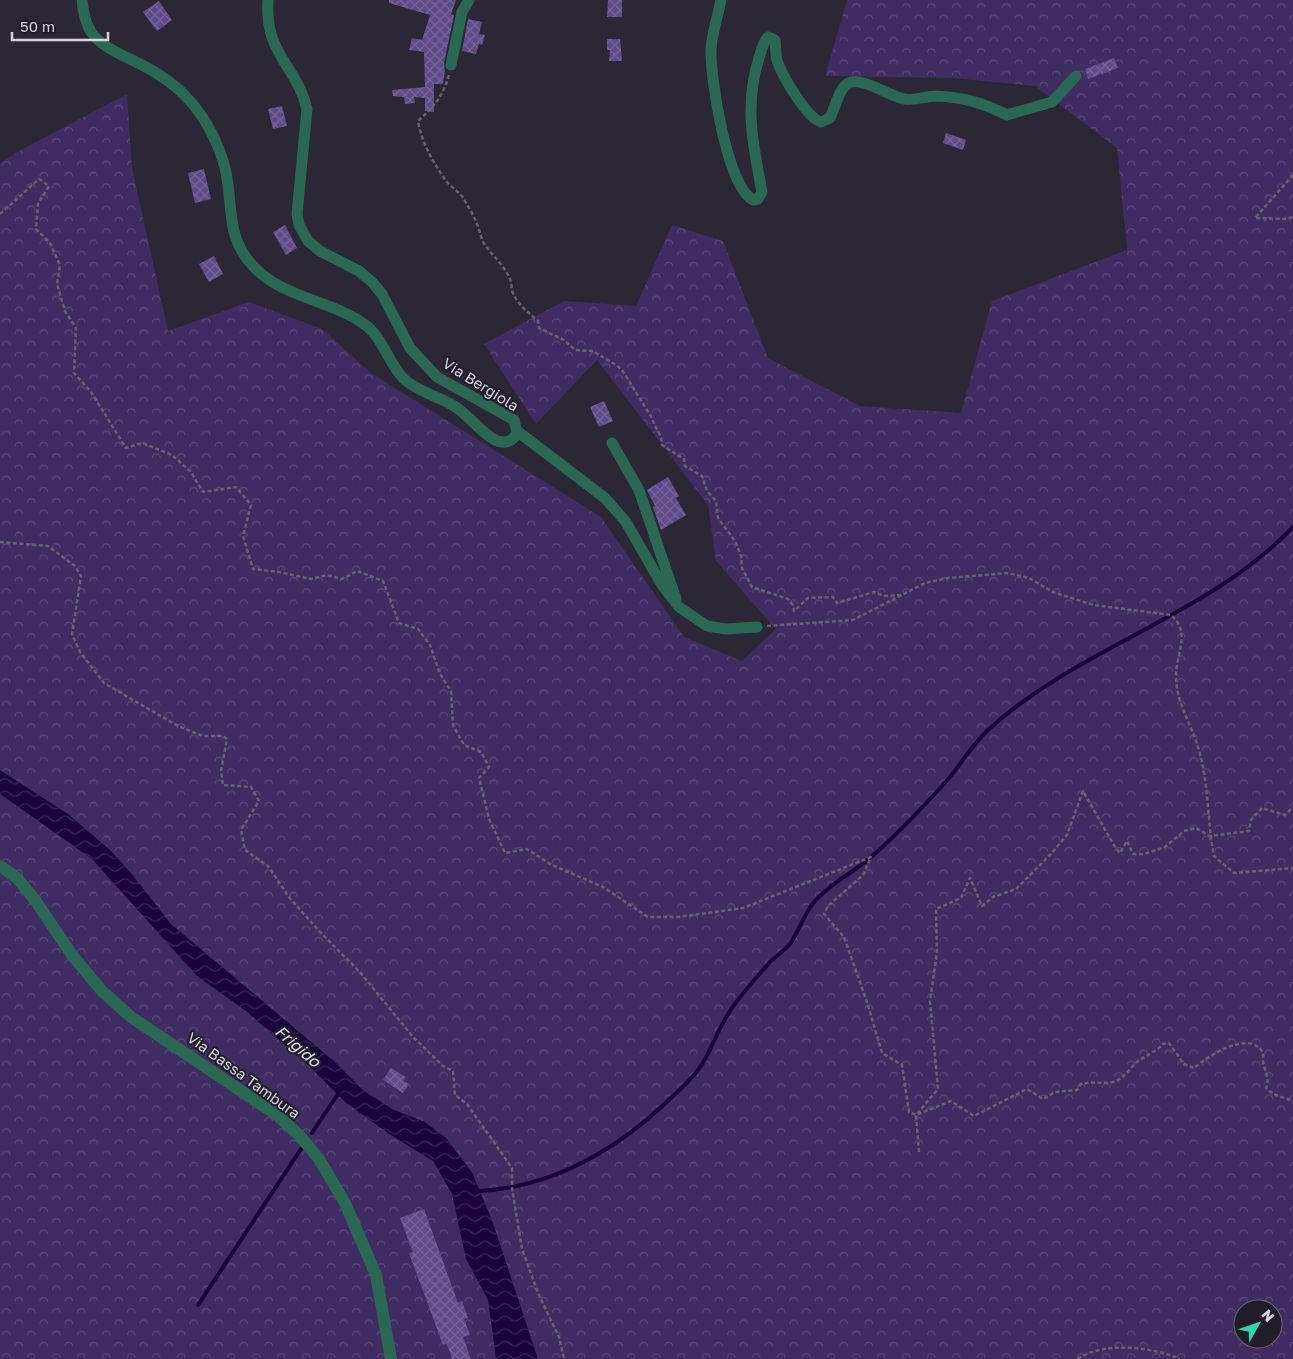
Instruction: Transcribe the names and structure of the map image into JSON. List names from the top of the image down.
{
  "streets": {
    "street": ["Via Bergiola", "Via Bassa Tambura"]
  },
  "water": ["Frigido"],
  "scale_bar": "50 m",
  "north": "top right"
}
